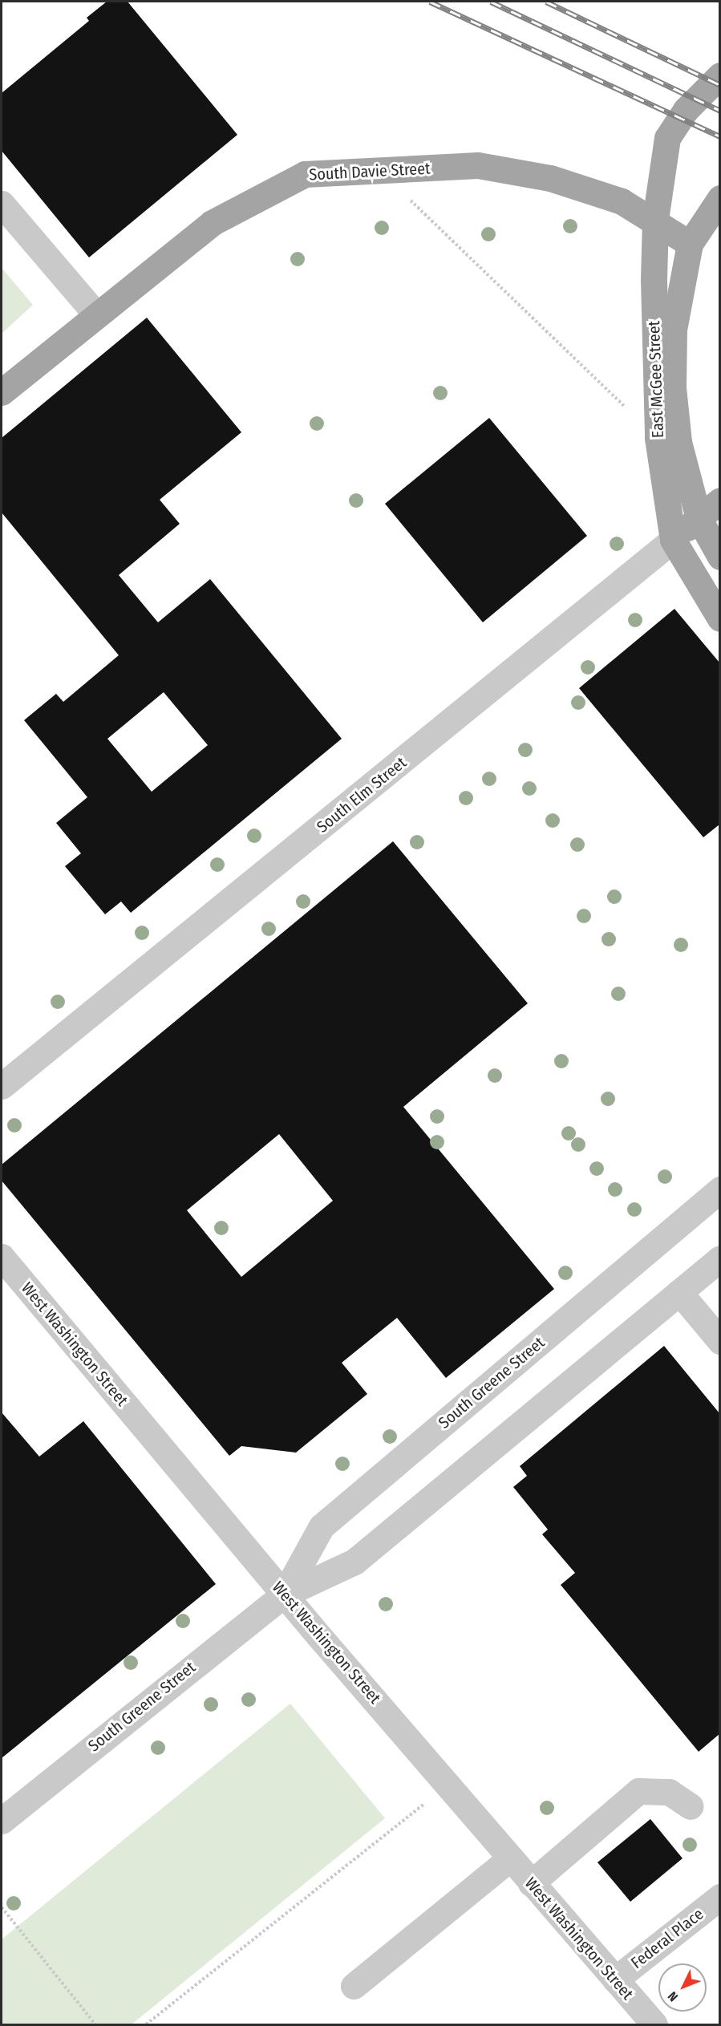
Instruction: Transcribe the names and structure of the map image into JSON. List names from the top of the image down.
{
  "streets": {
    "main road": ["South Davie Street", "East McGee Street", "South Elm Street"],
    "street": ["West Washington Street", "South Greene Street", "Federal Place"]
  },
  "crossings": [
    ["South Davie Street", "East McGee Street"],
    ["East McGee Street", "South Elm Street"],
    ["West Washington Street", "South Greene Street"],
    ["West Washington Street", "Federal Place"]
  ],
  "north": "bottom left"
}
